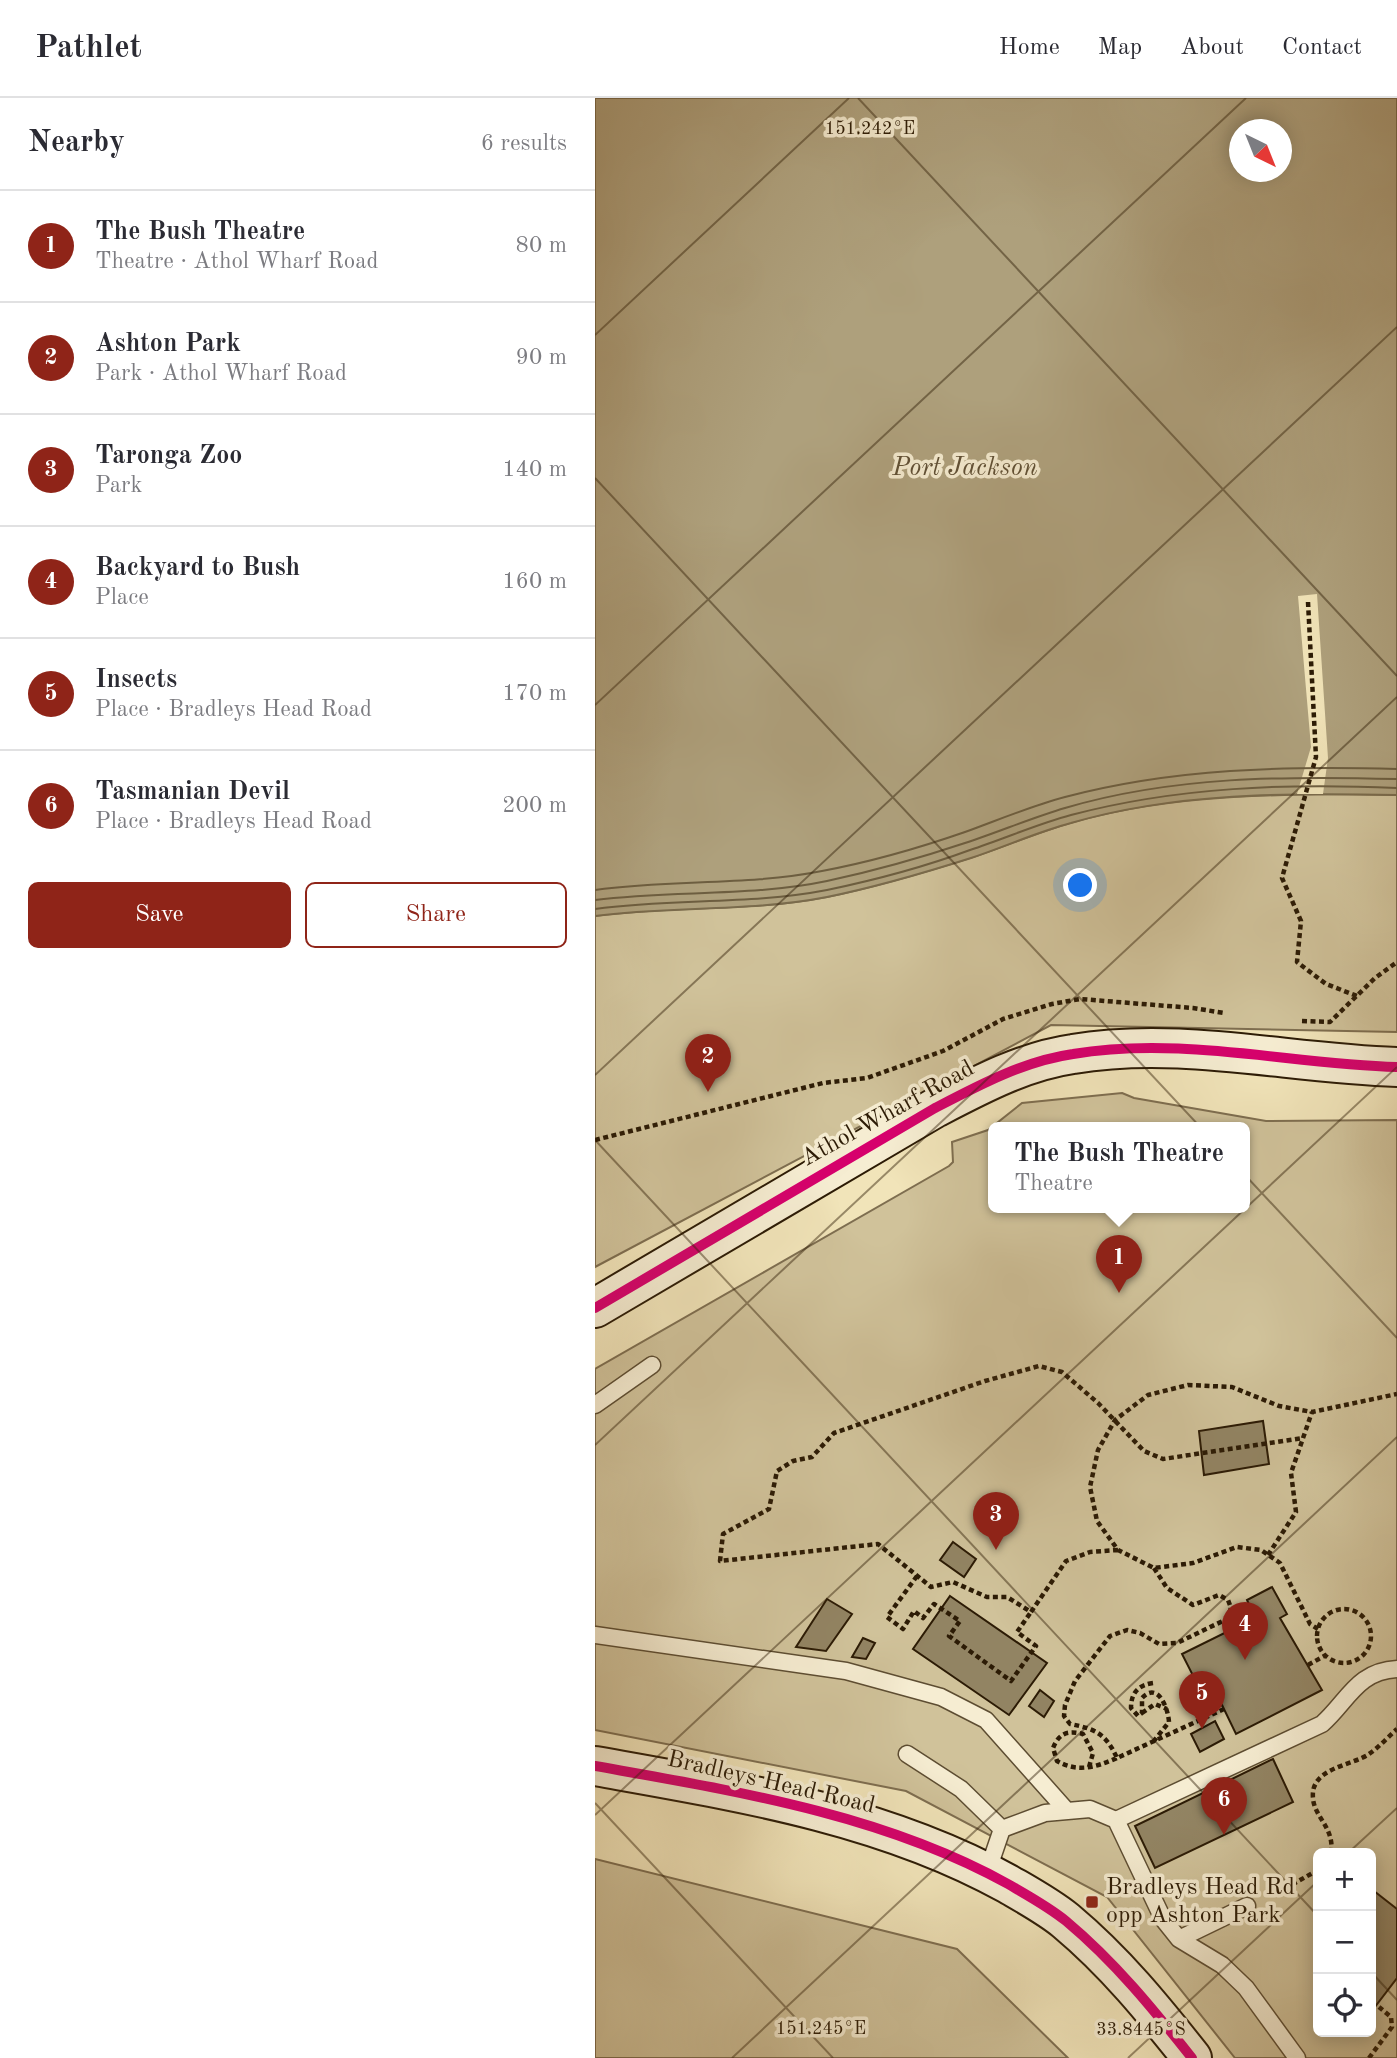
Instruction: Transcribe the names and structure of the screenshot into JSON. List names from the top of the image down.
{
  "streets": {
    "main road": ["Athol Wharf Road", "Bradleys Head Road"]
  },
  "water": ["Port Jackson"],
  "places": {
    "transit": ["Bradleys Head Rd opp Ashton Park"]
  },
  "north": "bottom right",
  "page": {
    "header": "Pathlet",
    "nav": [
      "Home",
      "Map",
      "About",
      "Contact"
    ],
    "heading": ["Nearby", "6 results"],
    "list": [
      {
        "mark": "1",
        "name": "The Bush Theatre",
        "note": "Theatre · Athol Wharf Road",
        "value": "80 m"
      },
      {
        "mark": "2",
        "name": "Ashton Park",
        "note": "Park · Athol Wharf Road",
        "value": "90 m"
      },
      {
        "mark": "3",
        "name": "Taronga Zoo",
        "note": "Park",
        "value": "140 m"
      },
      {
        "mark": "4",
        "name": "Backyard to Bush",
        "note": "Place",
        "value": "160 m"
      },
      {
        "mark": "5",
        "name": "Insects",
        "note": "Place · Bradleys Head Road",
        "value": "170 m"
      },
      {
        "mark": "6",
        "name": "Tasmanian Devil",
        "note": "Place · Bradleys Head Road",
        "value": "200 m"
      }
    ],
    "buttons": ["Save", "Share"],
    "pins": [
      "2",
      "1",
      "3",
      "4",
      "5",
      "6"
    ],
    "popup": ["The Bush Theatre", "Theatre"],
    "map_buttons": ["+", "−"]
  },
  "coordinates": ["151.242°E", "151.245°E", "33.8445°S"]
}
